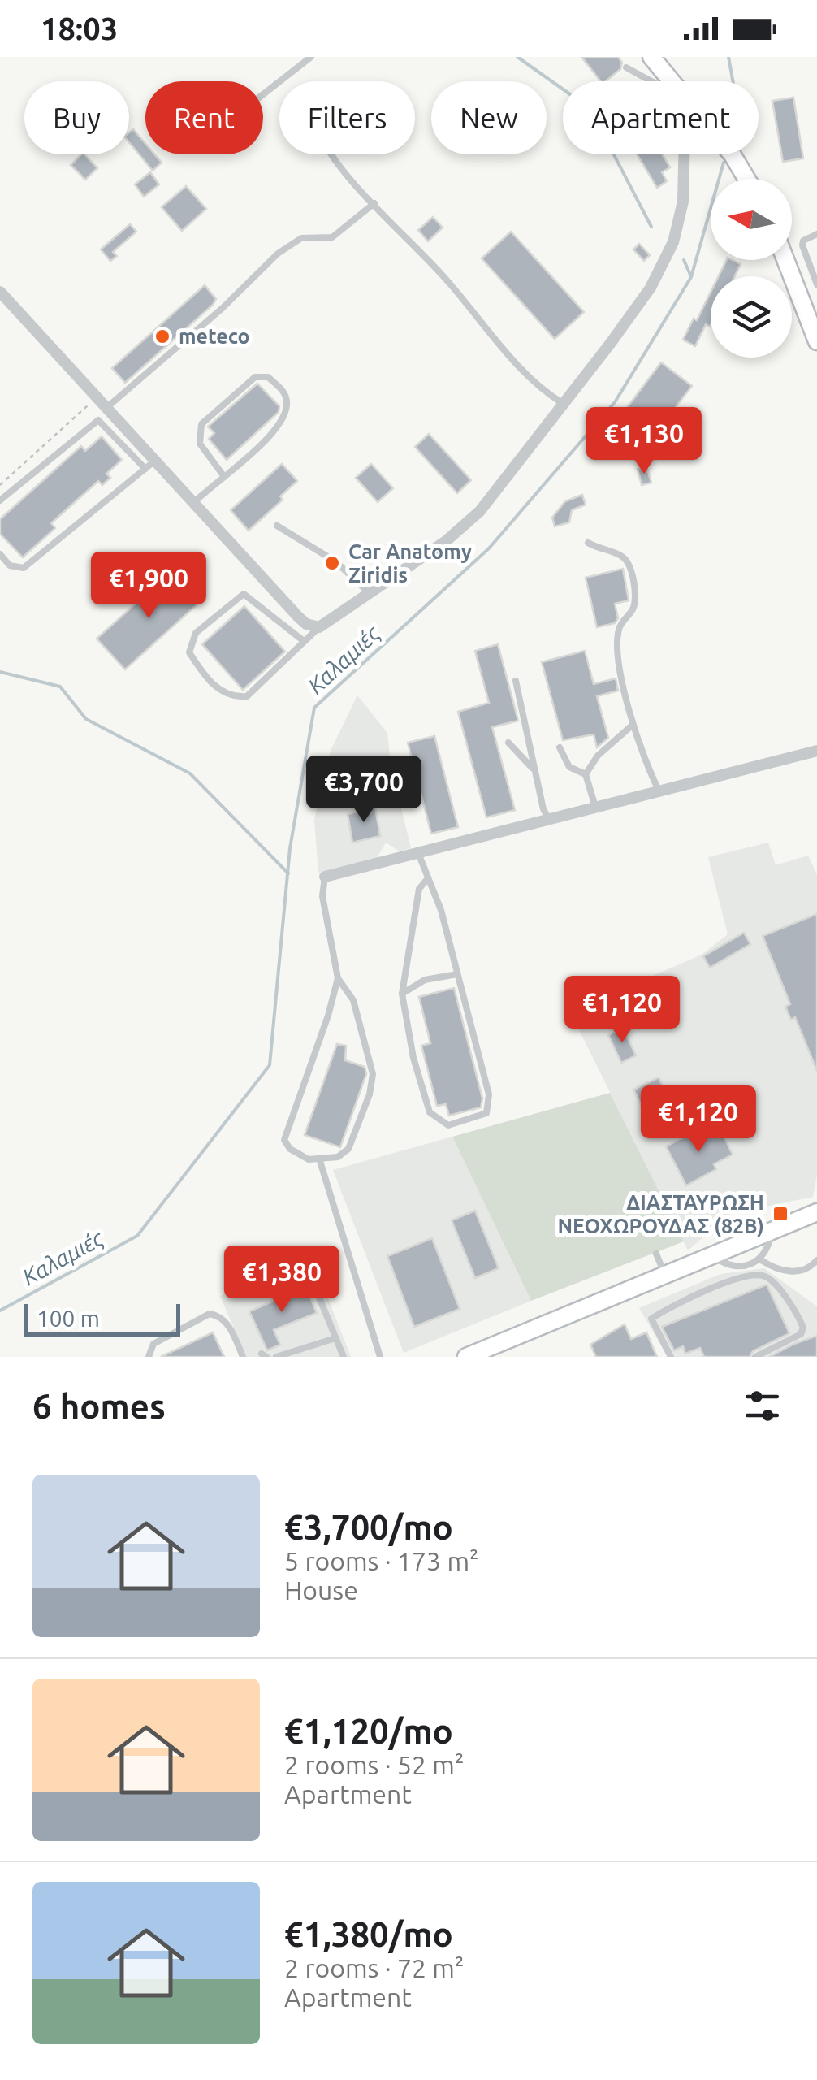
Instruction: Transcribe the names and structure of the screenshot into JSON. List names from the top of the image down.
{
  "water": ["Καλαμιές"],
  "places": {
    "other": ["meteco", "Car Anatomy Ziridis"],
    "transit": ["ΔΙΑΣΤΑΥΡΩΣΗ ΝΕΟΧΩΡΟΥΔΑΣ (82Β)"]
  },
  "scale_bar": "100 m",
  "north": "left",
  "page": {
    "status": "18:03",
    "chip": [
      "Buy",
      "Rent",
      "Filters",
      "New",
      "Apartment"
    ],
    "price": [
      "€1,130",
      "€1,900",
      "€3,700",
      "€1,120",
      "€1,120",
      "€1,380"
    ],
    "scale": "100 m",
    "heading": "6 homes",
    "list": [
      {
        "name": "€3,700/mo",
        "note": "5 rooms · 173 m² · House"
      },
      {
        "name": "€1,120/mo",
        "note": "2 rooms · 52 m² · Apartment"
      },
      {
        "name": "€1,380/mo",
        "note": "2 rooms · 72 m² · Apartment"
      }
    ]
  }
}
